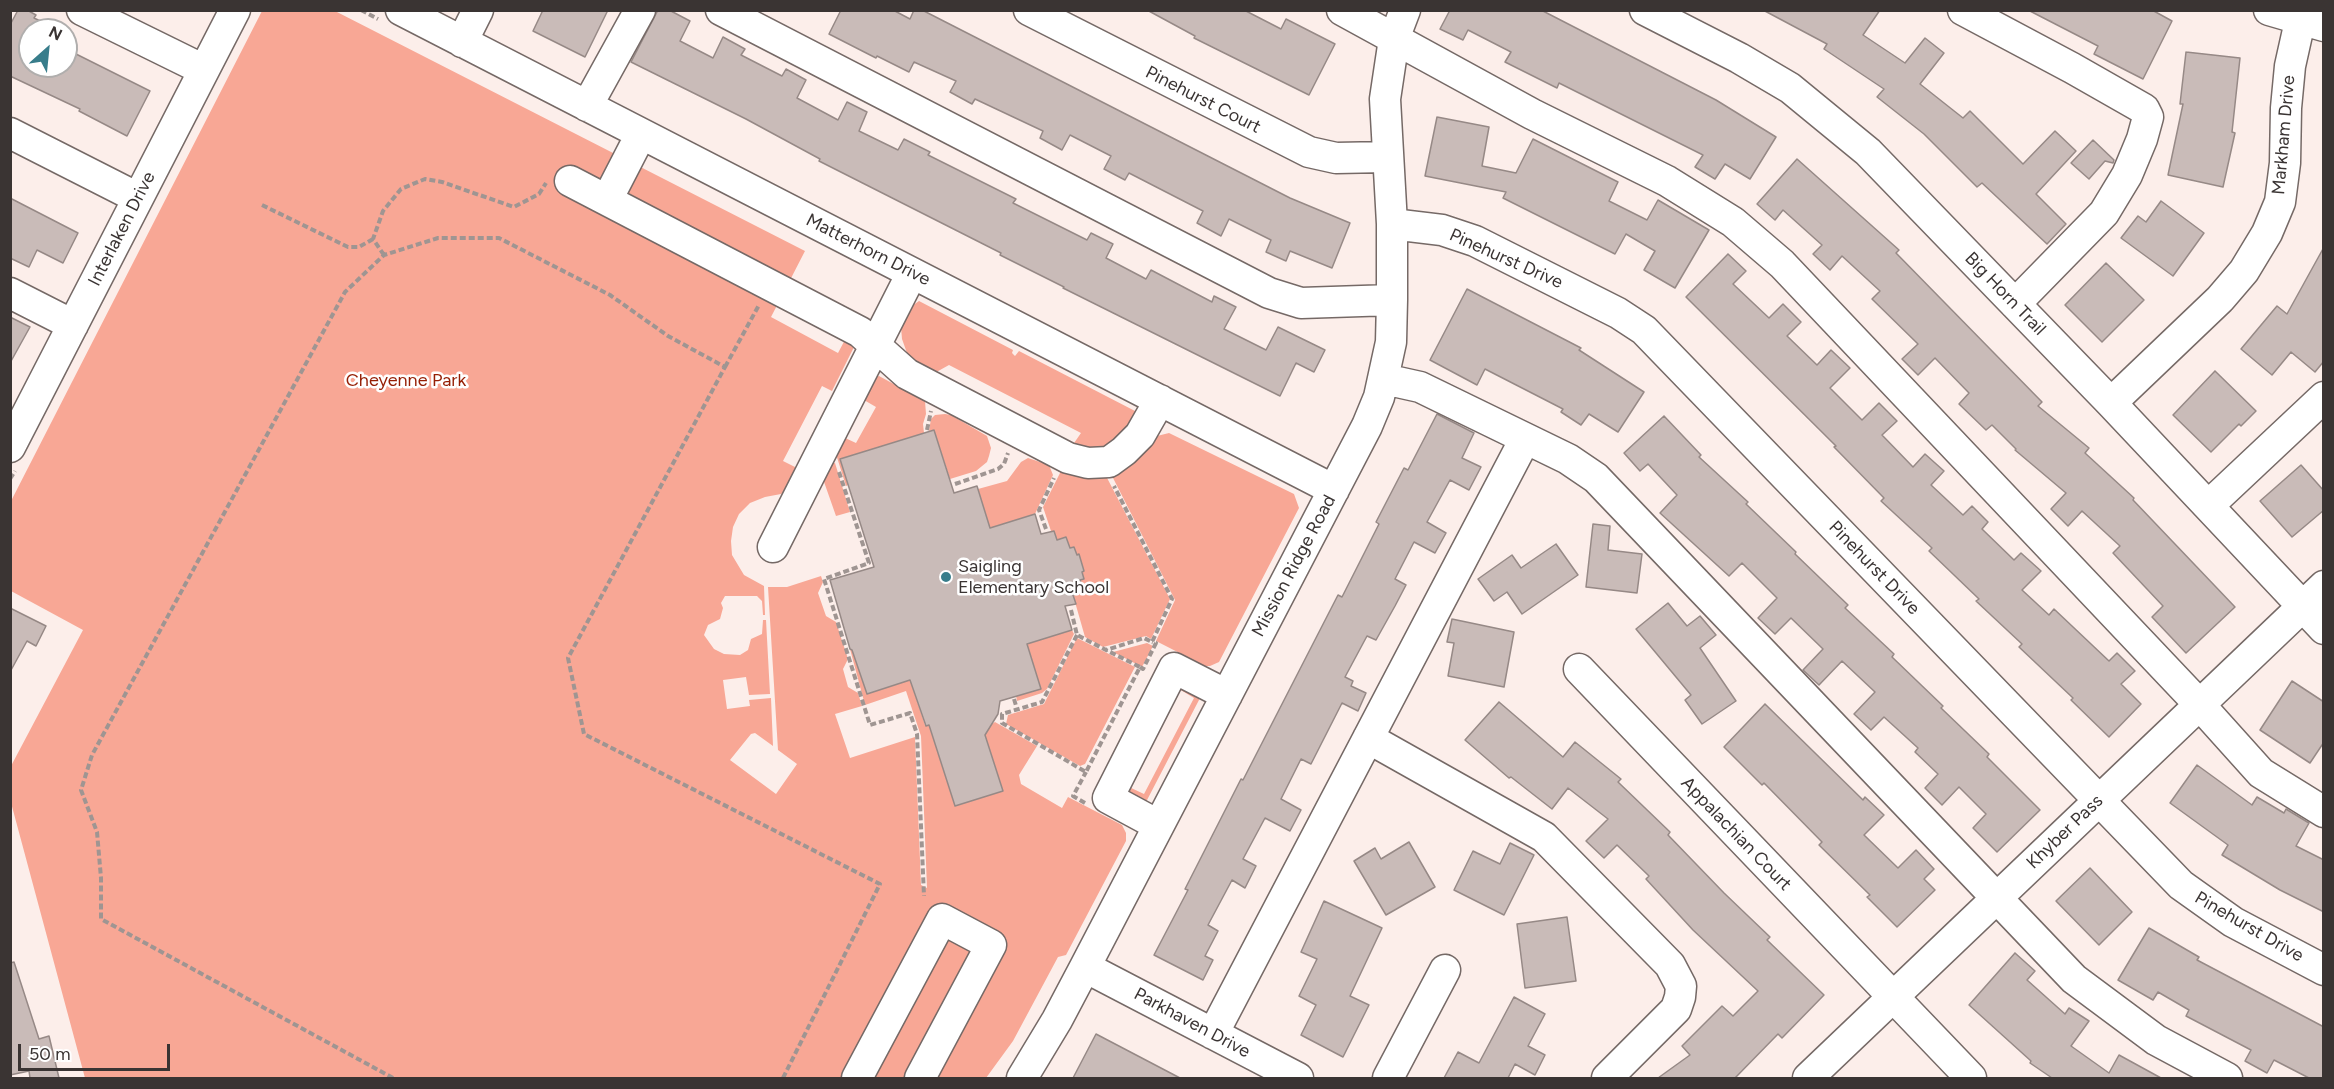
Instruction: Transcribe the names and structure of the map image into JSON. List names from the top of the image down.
{
  "streets": {
    "street": [
      "Pinehurst Court",
      "Markham Drive",
      "Interlaken Drive",
      "Matterhorn Drive",
      "Pinehurst Drive",
      "Big Horn Trail",
      "Mission Ridge Road",
      "Khyber Pass",
      "Appalachian Court",
      "Parkhaven Drive"
    ]
  },
  "crossings": [
    ["Pinehurst Court", "Mission Ridge Road"],
    ["Markham Drive", "Big Horn Trail"],
    ["Matterhorn Drive", "Mission Ridge Road"],
    ["Pinehurst Drive", "Mission Ridge Road"],
    ["Pinehurst Drive", "Khyber Pass"],
    ["Big Horn Trail", "Khyber Pass"],
    ["Mission Ridge Road", "Parkhaven Drive"],
    ["Khyber Pass", "Appalachian Court"]
  ],
  "parks": ["Cheyenne Park"],
  "places": ["Saigling Elementary School"],
  "scale_bar": "50 m",
  "north": "top right"
}
